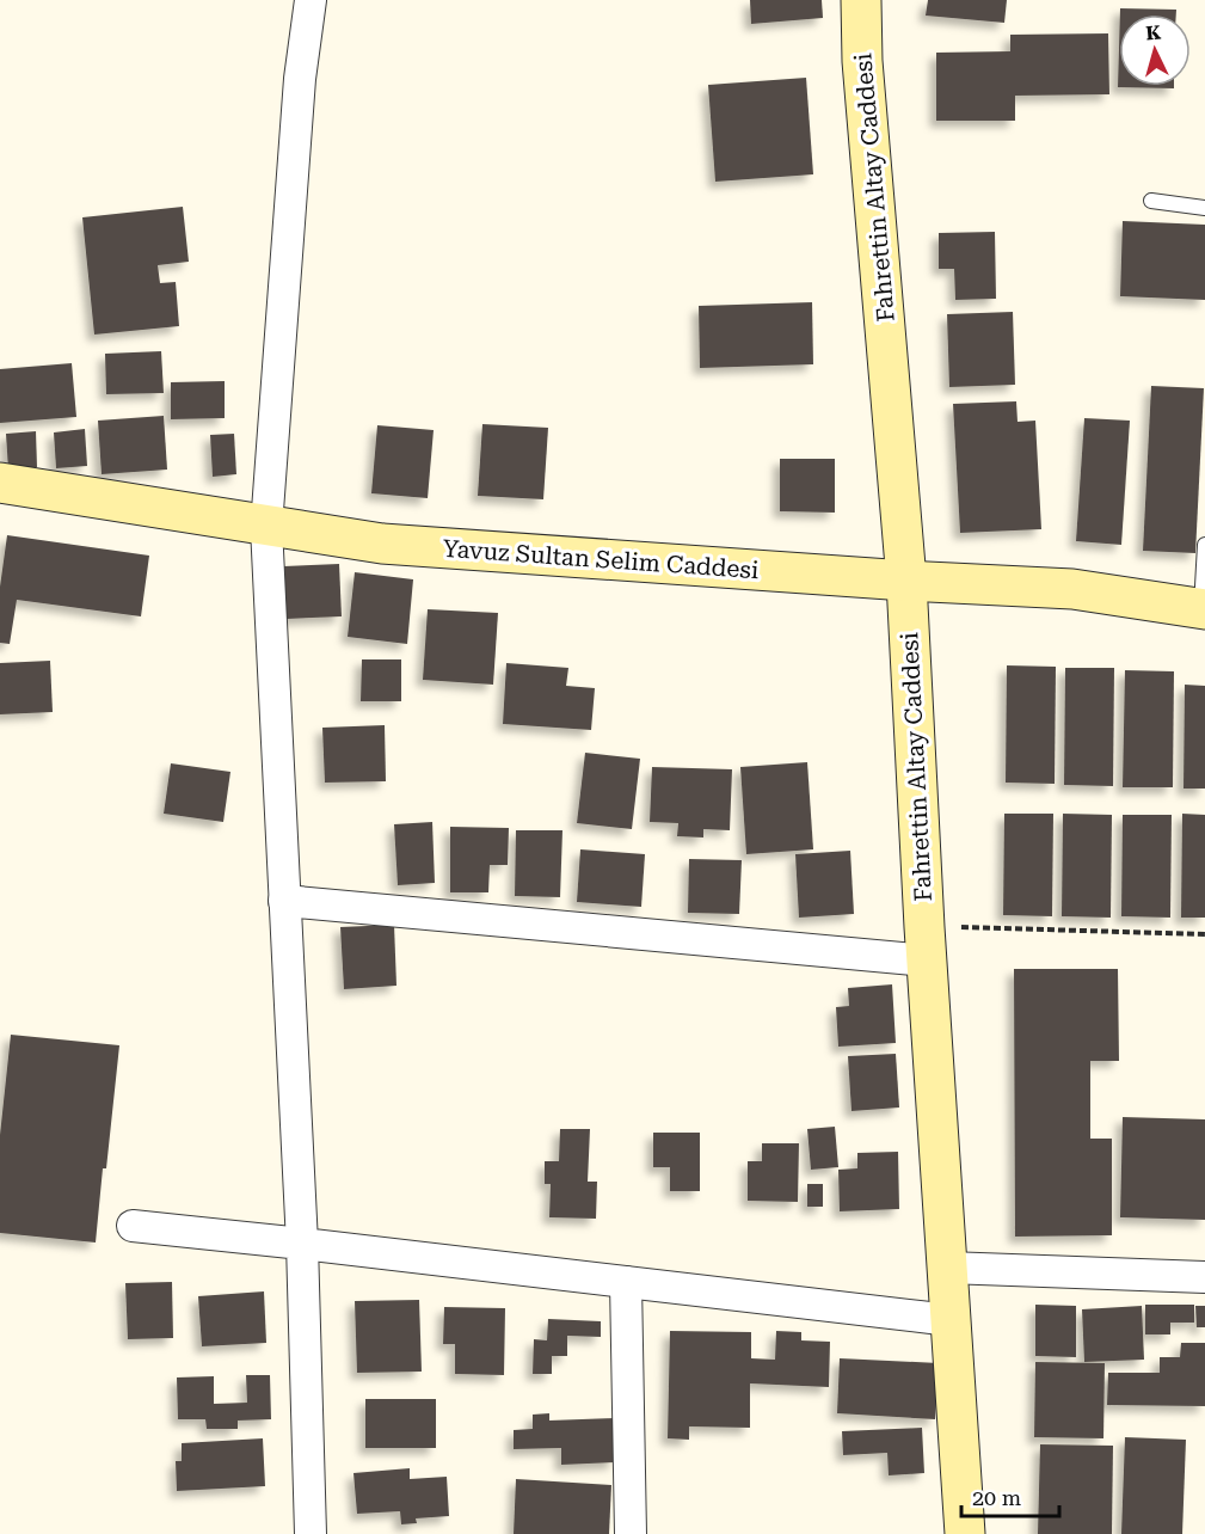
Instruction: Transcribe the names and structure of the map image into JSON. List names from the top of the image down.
{
  "streets": {
    "street": ["Fahrettin Altay Caddesi", "Yavuz Sultan Selim Caddesi"]
  },
  "crossings": [
    ["Fahrettin Altay Caddesi", "Yavuz Sultan Selim Caddesi"]
  ],
  "scale_bar": "20 m",
  "north": "top"
}
